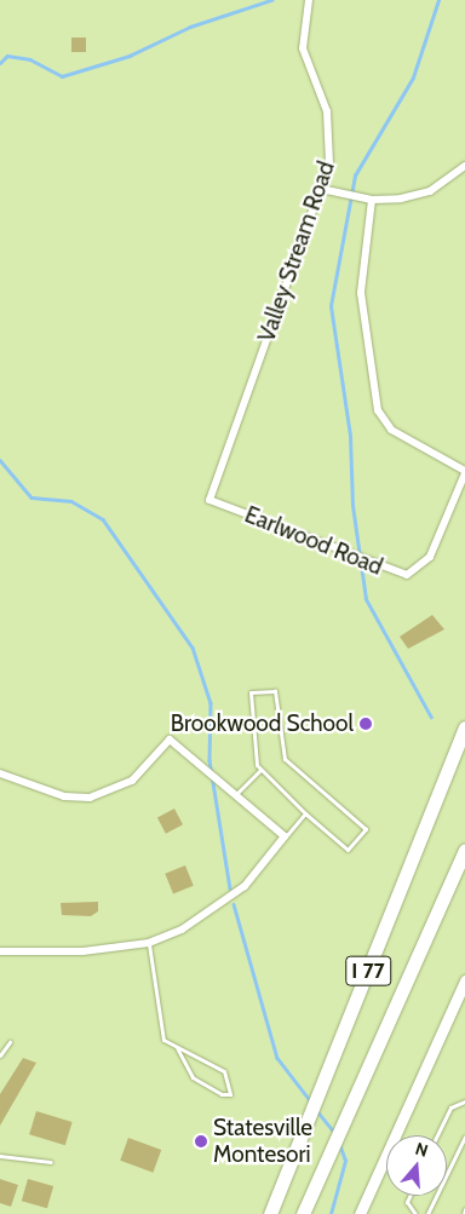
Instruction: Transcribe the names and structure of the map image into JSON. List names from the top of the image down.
{
  "streets": {
    "highway": ["I 77"],
    "street": ["Valley Stream Road", "Earlwood Road"]
  },
  "crossings": [
    ["Valley Stream Road", "Earlwood Road"]
  ],
  "places": ["Brookwood School", "Statesville Montesori"],
  "north": "top"
}
